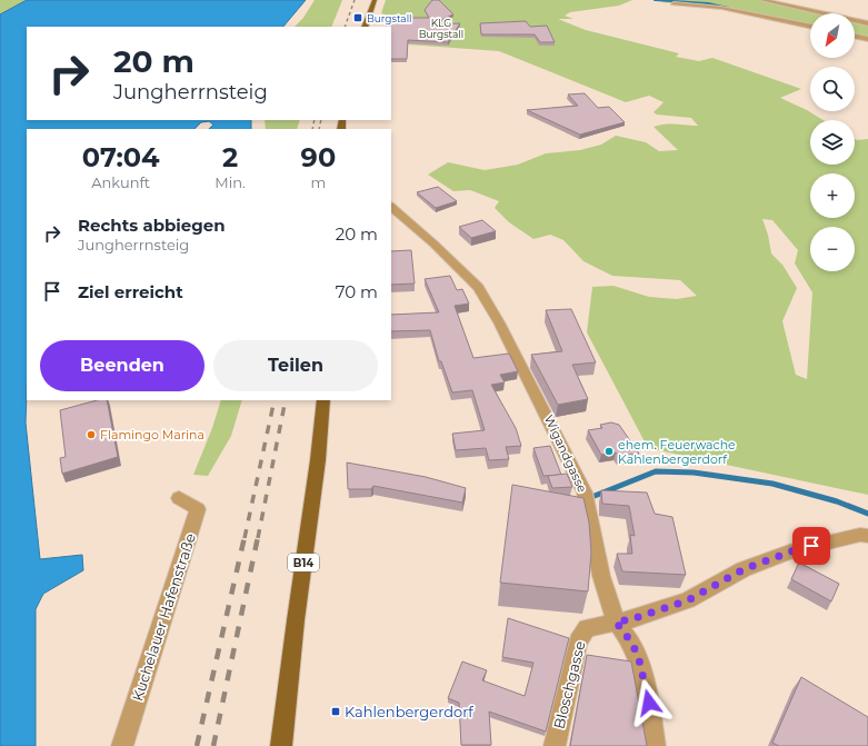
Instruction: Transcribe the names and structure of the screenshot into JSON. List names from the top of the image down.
{
  "streets": {
    "main road": ["B14"],
    "street": ["Wigandgasse", "Kuchelauer Hafenstraße", "Bloschgasse"]
  },
  "crossings": [
    ["Wigandgasse", "Bloschgasse"]
  ],
  "parks": ["KLG Burgstall"],
  "places": {
    "transit": ["Burgstall", "Kahlenbergerdorf"],
    "other": ["Flamingo Marina", "ehem. Feuerwache Kahlenbergerdorf"]
  },
  "north": "bottom left",
  "page": {
    "map_buttons": ["+", "−"],
    "turn": ["20 m", "Jungherrnsteig"],
    "eta": [
      "07:04",
      "Ankunft",
      "2",
      "Min.",
      "90",
      "m"
    ],
    "list": [
      {
        "name": "Rechts abbiegen",
        "note": "Jungherrnsteig",
        "value": "20 m"
      },
      {
        "name": "Ziel erreicht",
        "value": "70 m"
      }
    ],
    "buttons": ["Beenden", "Teilen"]
  }
}
